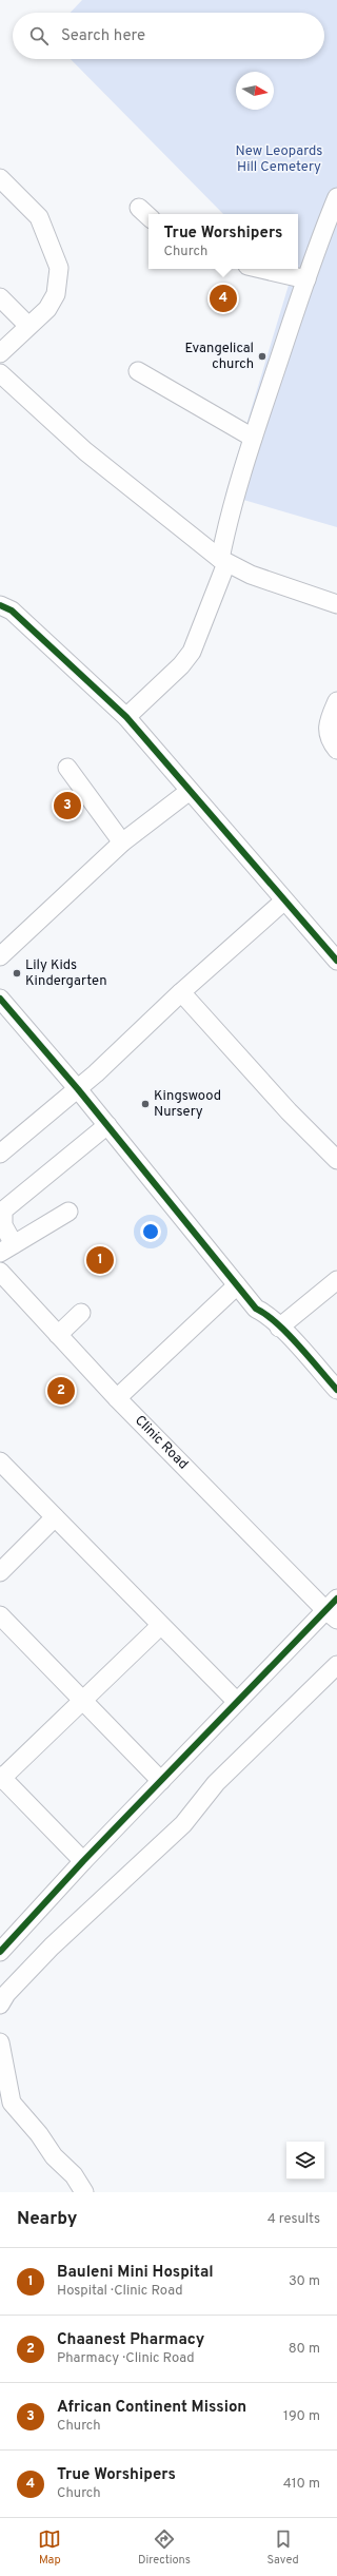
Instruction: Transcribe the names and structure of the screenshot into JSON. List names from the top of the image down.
{
  "streets": {
    "street": ["Clinic Road"]
  },
  "parks": ["New Leopards Hill Cemetery"],
  "places": ["Evangelical church", "Lily Kids Kindergarten", "Kingswood Nursery"],
  "north": "right",
  "page": {
    "search": "Search here",
    "popup": ["True Worshipers", "Church"],
    "pins": [
      "4",
      "3",
      "1",
      "2"
    ],
    "heading": ["Nearby", "4 results"],
    "list": [
      {
        "mark": "1",
        "name": "Bauleni Mini Hospital",
        "note": "Hospital · Clinic Road",
        "value": "30 m"
      },
      {
        "mark": "2",
        "name": "Chaanest Pharmacy",
        "note": "Pharmacy · Clinic Road",
        "value": "80 m"
      },
      {
        "mark": "3",
        "name": "African Continent Mission",
        "note": "Church",
        "value": "190 m"
      },
      {
        "mark": "4",
        "name": "True Worshipers",
        "note": "Church",
        "value": "410 m"
      }
    ],
    "nav": ["Map", "Directions", "Saved"]
  }
}
